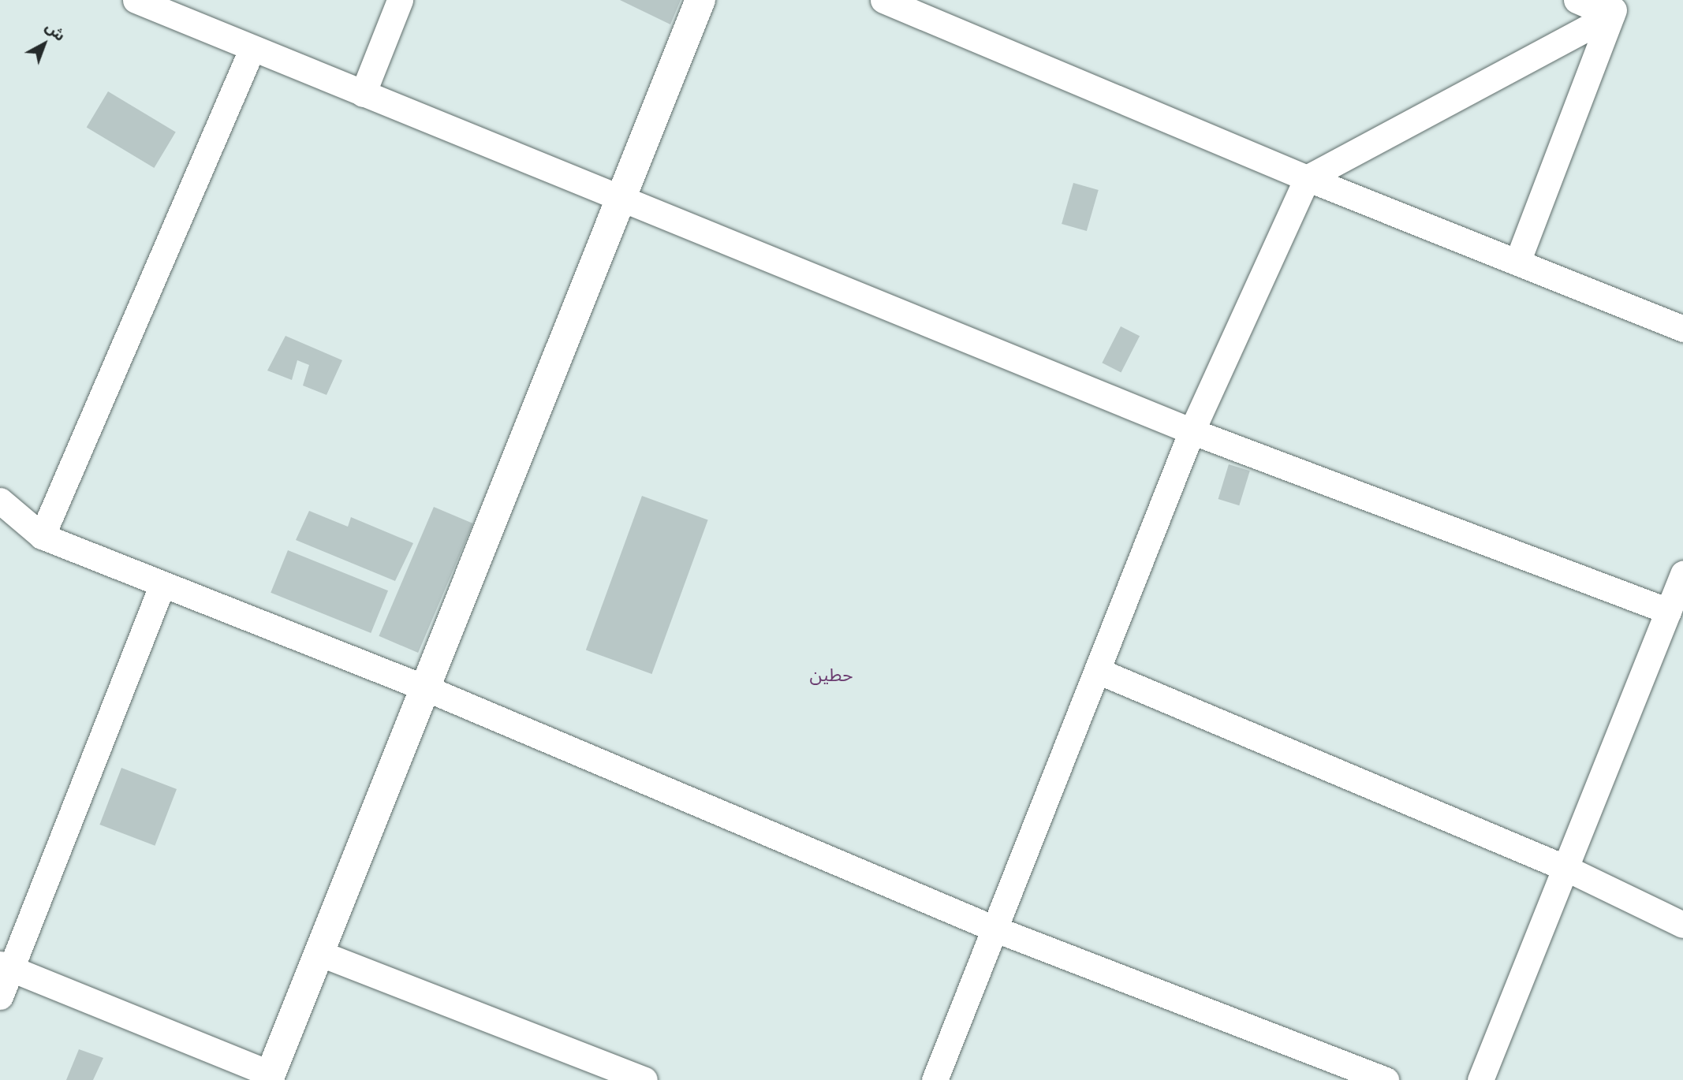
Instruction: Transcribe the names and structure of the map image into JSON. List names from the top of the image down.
{
  "districts": ["حطين"],
  "north": "top right"
}
